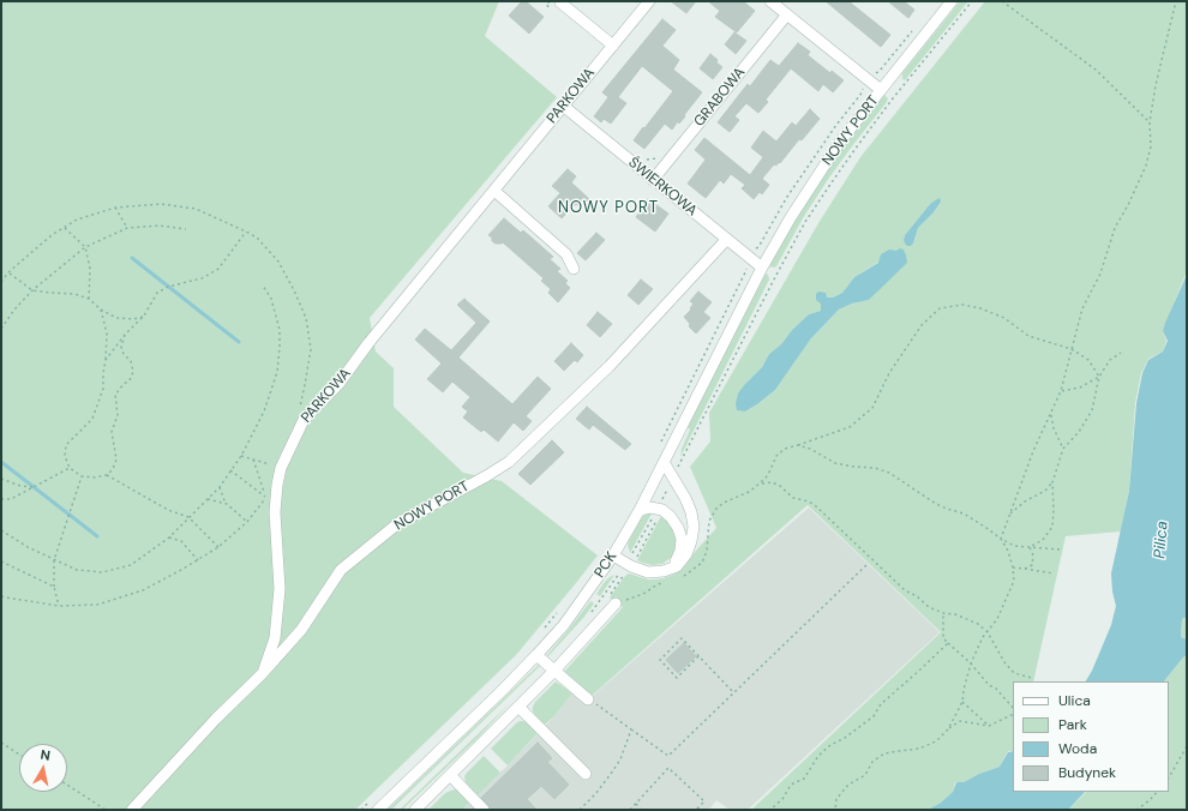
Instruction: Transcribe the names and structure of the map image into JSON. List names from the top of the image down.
{
  "streets": {
    "street": [
      "PARKOWA",
      "GRABOWA",
      "NOWY PORT",
      "ŚWIERKOWA",
      "PCK"
    ]
  },
  "crossings": [
    ["PARKOWA", "NOWY PORT"],
    ["PARKOWA", "ŚWIERKOWA"],
    ["GRABOWA", "ŚWIERKOWA"],
    ["NOWY PORT", "ŚWIERKOWA"],
    ["NOWY PORT", "PCK"],
    ["ŚWIERKOWA", "PCK"]
  ],
  "districts": ["NOWY PORT"],
  "water": ["Pilica"],
  "legend": [
    "Ulica",
    "Park",
    "Woda",
    "Budynek"
  ],
  "north": "top"
}
